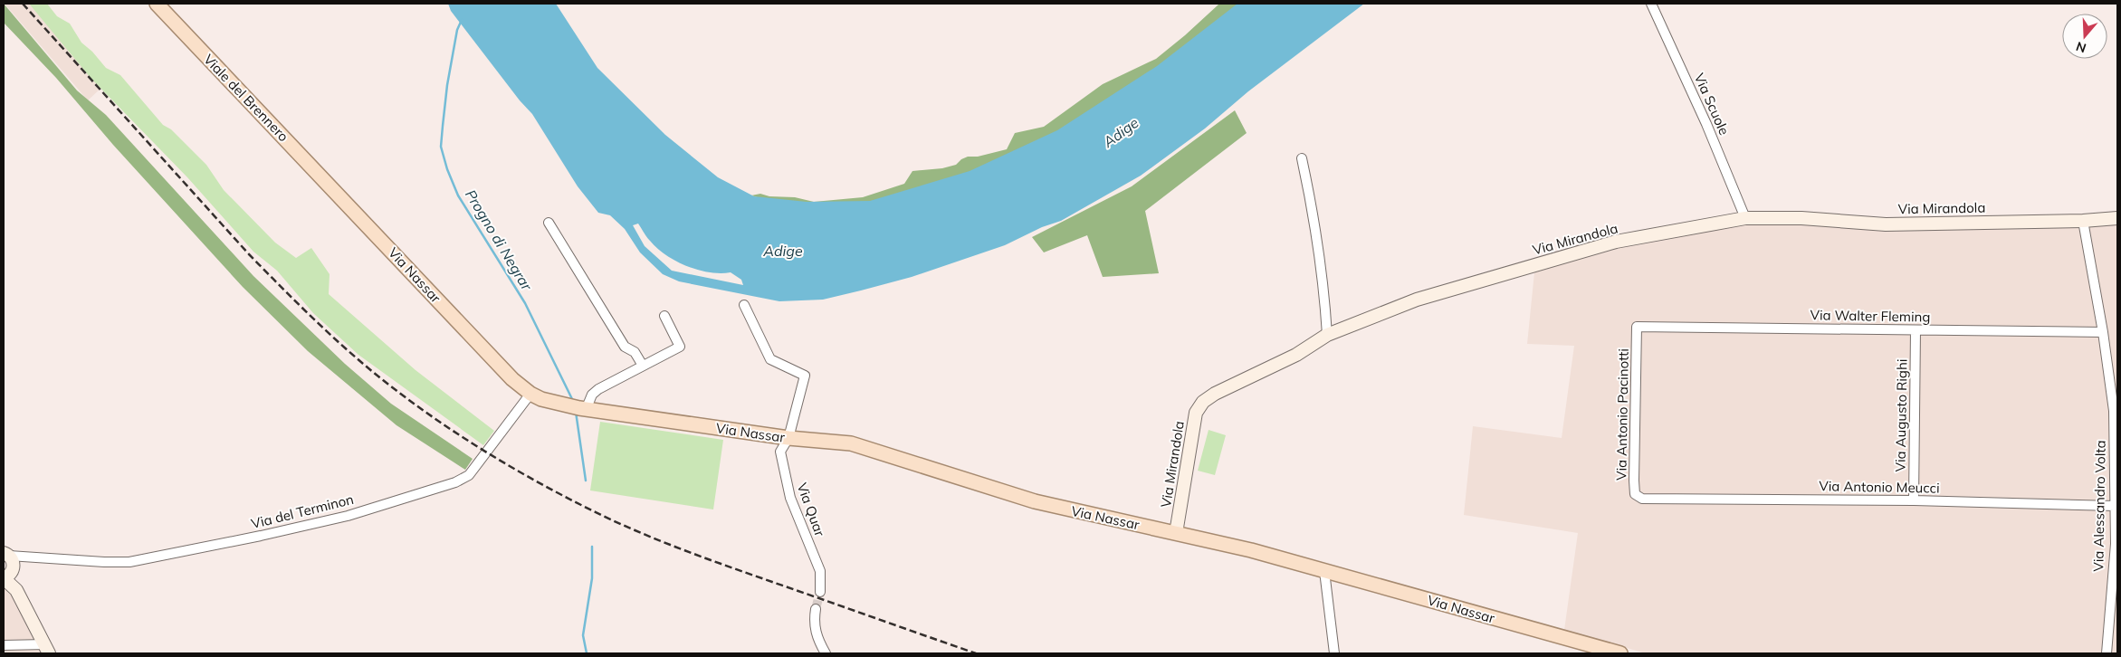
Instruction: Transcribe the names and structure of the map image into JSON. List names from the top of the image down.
{
  "streets": {
    "main road": ["Viale del Brennero", "Via Nassar"],
    "street": [
      "Via Scuole",
      "Via Mirandola",
      "Via Walter Fleming",
      "Via Antonio Pacinotti",
      "Via Augusto Righi",
      "Via Antonio Meucci",
      "Via Alessandro Volta",
      "Via Quar",
      "Via del Terminon"
    ]
  },
  "crossings": [
    ["Viale del Brennero", "Via Nassar"],
    ["Via Scuole", "Via Mirandola"],
    ["Via Mirandola", "Via Nassar"],
    ["Via Mirandola", "Via Alessandro Volta"],
    ["Via Nassar", "Via Quar"],
    ["Via Nassar", "Via del Terminon"],
    ["Via Walter Fleming", "Via Antonio Pacinotti"],
    ["Via Walter Fleming", "Via Augusto Righi"],
    ["Via Walter Fleming", "Via Alessandro Volta"],
    ["Via Antonio Pacinotti", "Via Antonio Meucci"],
    ["Via Augusto Righi", "Via Antonio Meucci"],
    ["Via Antonio Meucci", "Via Alessandro Volta"]
  ],
  "water": ["Adige", "Progno di Negrar"],
  "north": "bottom"
}
